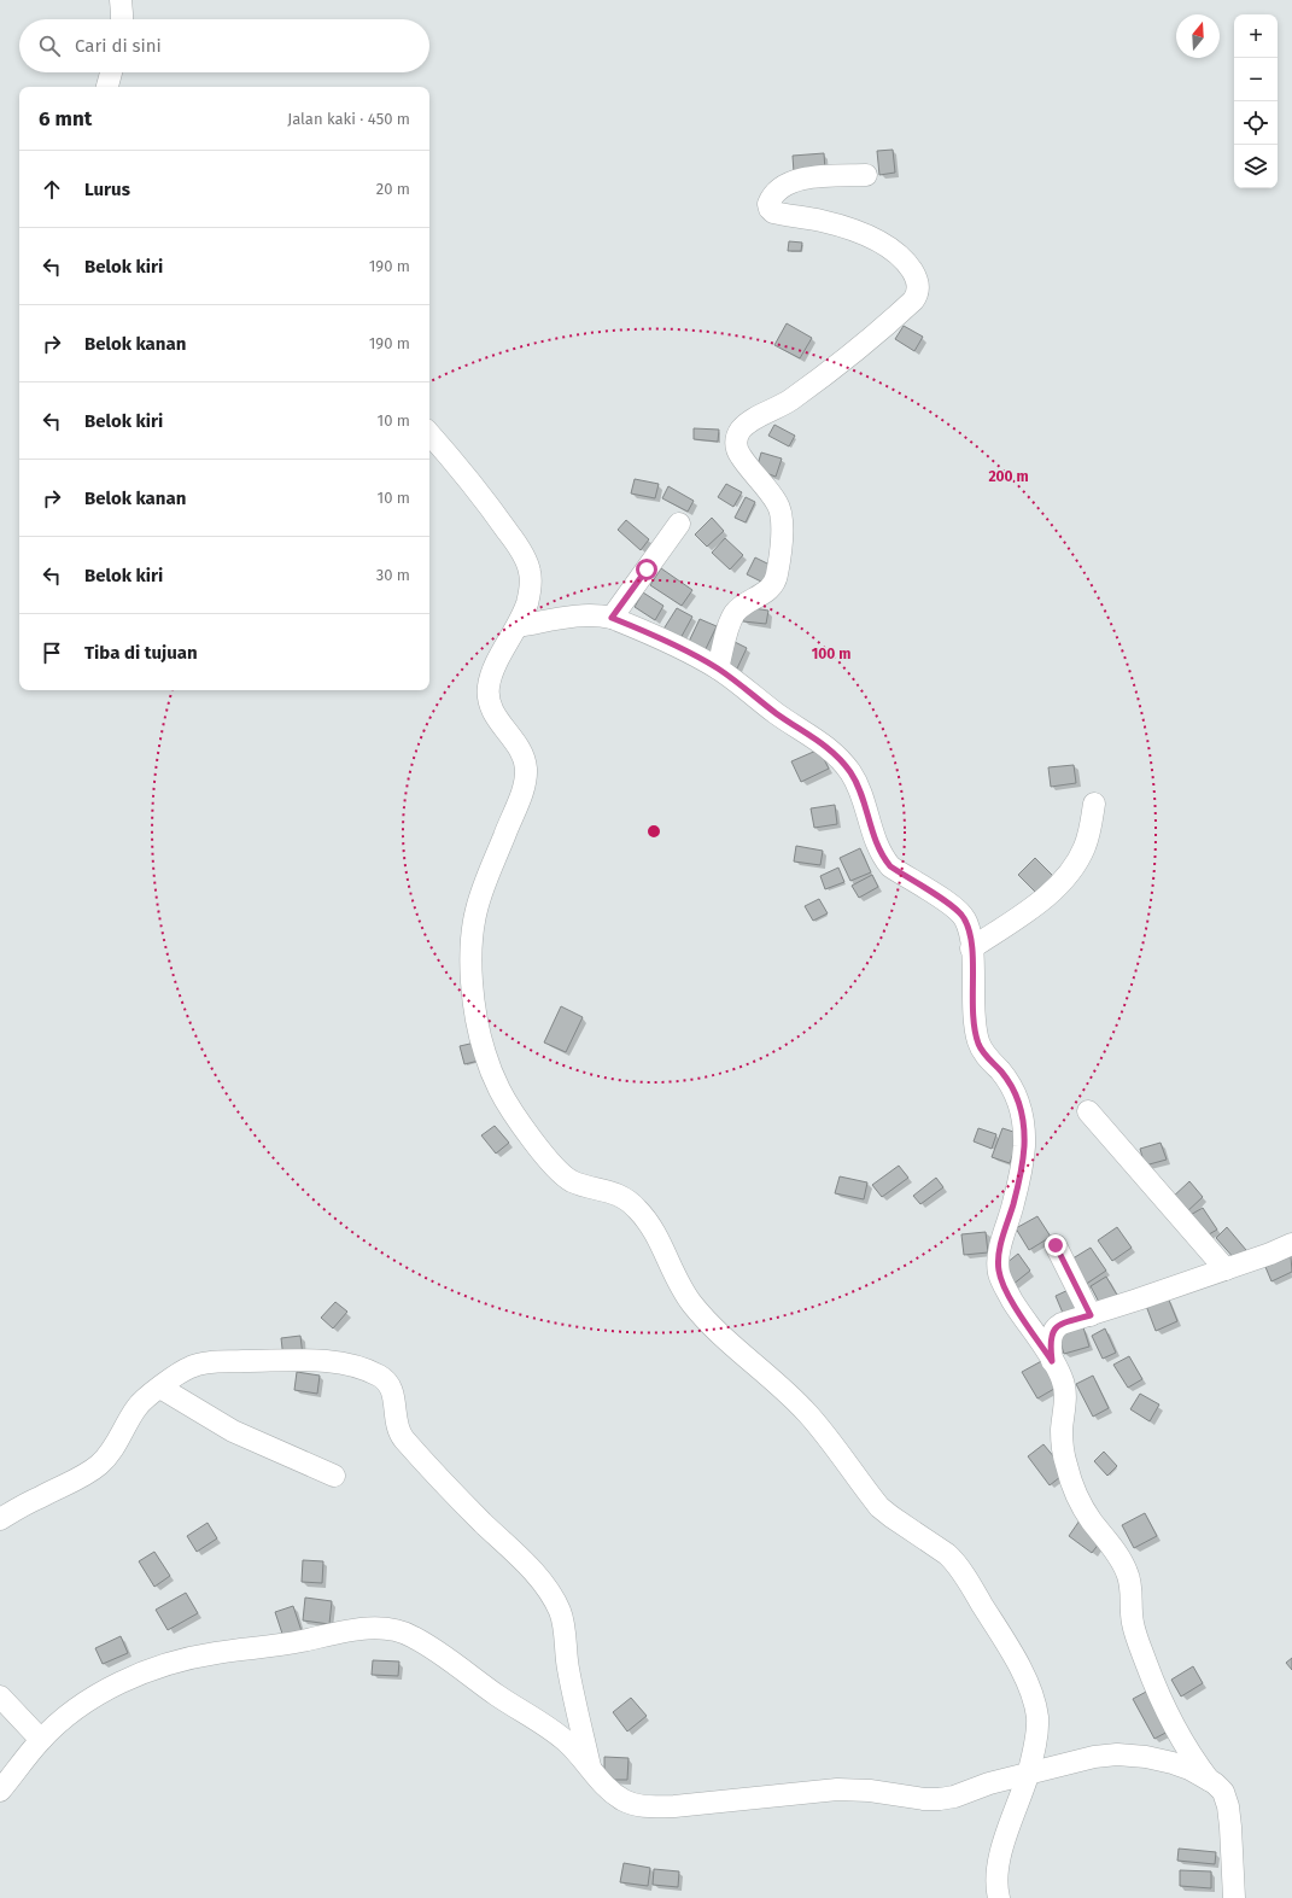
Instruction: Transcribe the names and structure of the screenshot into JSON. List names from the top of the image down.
{
  "north": "top",
  "page": {
    "map_buttons": ["+", "−"],
    "search": "Cari di sini",
    "heading": ["6 mnt", "Jalan kaki · 450 m"],
    "list": [
      ["Lurus", "20 m"],
      ["Belok kiri", "190 m"],
      ["Belok kanan", "190 m"],
      ["Belok kiri", "10 m"],
      ["Belok kanan", "10 m"],
      ["Belok kiri", "30 m"],
      "Tiba di tujuan"
    ]
  },
  "rings": ["200 m", "100 m"]
}
